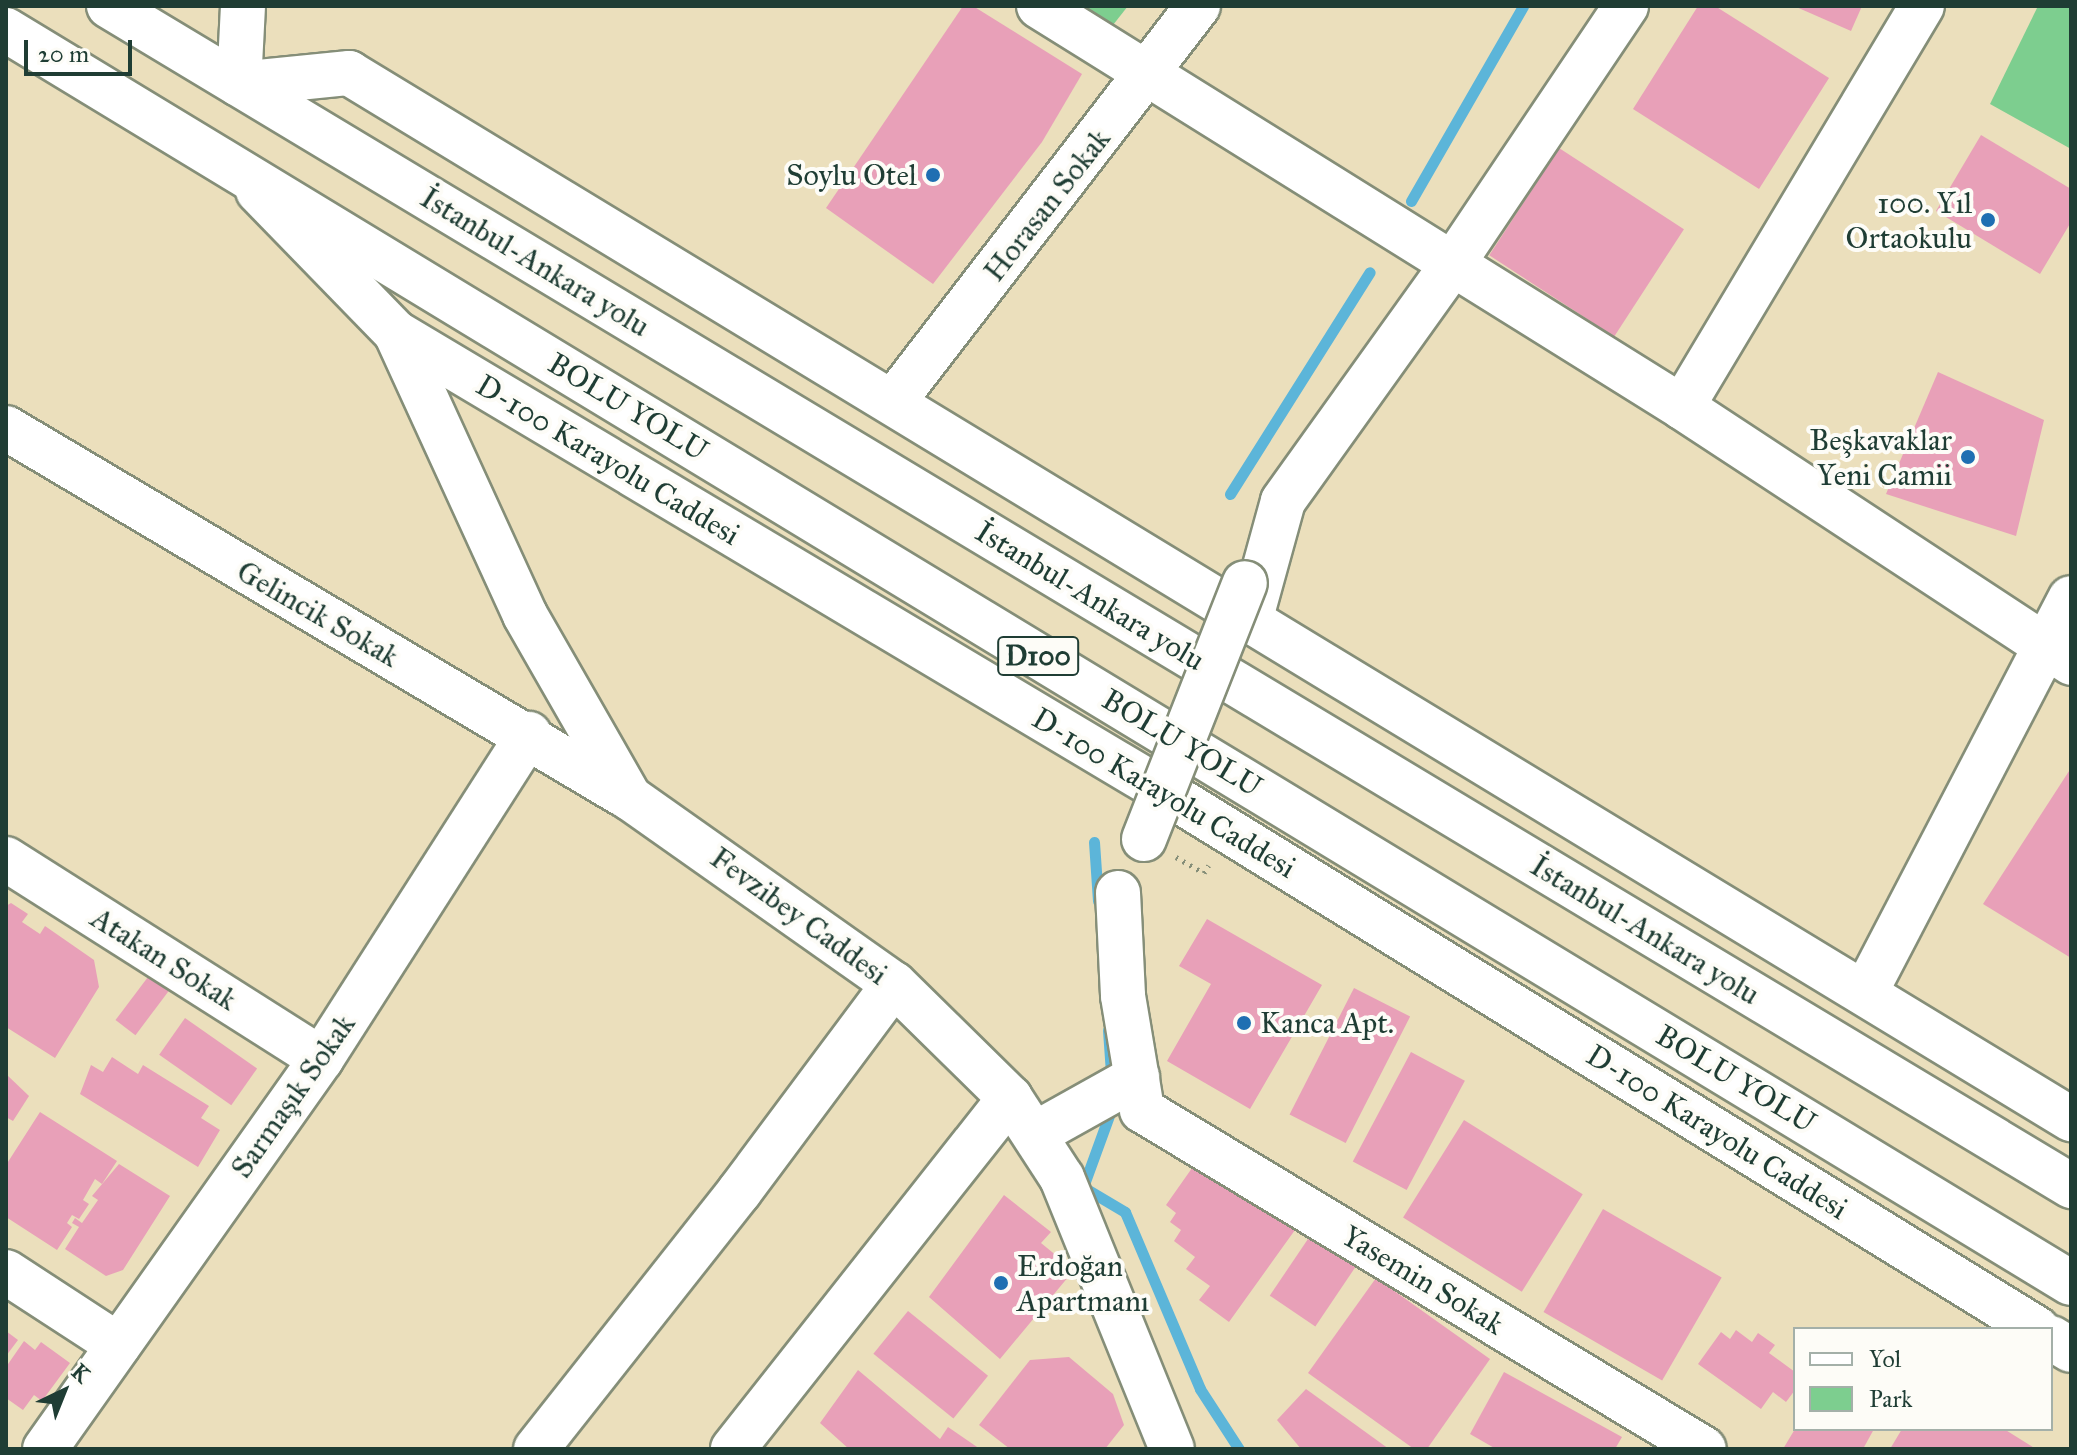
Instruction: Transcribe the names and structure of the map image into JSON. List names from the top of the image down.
{
  "streets": {
    "main road": [
      "Horasan Sokak",
      "İstanbul-Ankara yolu",
      "BOLU YOLU",
      "D-100 Karayolu Caddesi",
      "Gelincik Sokak",
      "D100",
      "Fevzibey Caddesi",
      "Atakan Sokak",
      "Sarmaşık Sokak",
      "Yasemin Sokak"
    ]
  },
  "crossings": [
    ["BOLU YOLU", "D-100 Karayolu Caddesi"],
    ["D-100 Karayolu Caddesi", "Fevzibey Caddesi"],
    ["Gelincik Sokak", "Fevzibey Caddesi"],
    ["Gelincik Sokak", "Sarmaşık Sokak"],
    ["Atakan Sokak", "Sarmaşık Sokak"]
  ],
  "places": [
    "Soylu Otel",
    "100. Yıl Ortaokulu",
    "Beşkavaklar Yeni Camii",
    "Kanca Apt.",
    "Erdoğan Apartmanı"
  ],
  "legend": ["Yol", "Park"],
  "scale_bar": "20 m",
  "north": "top right"
}
